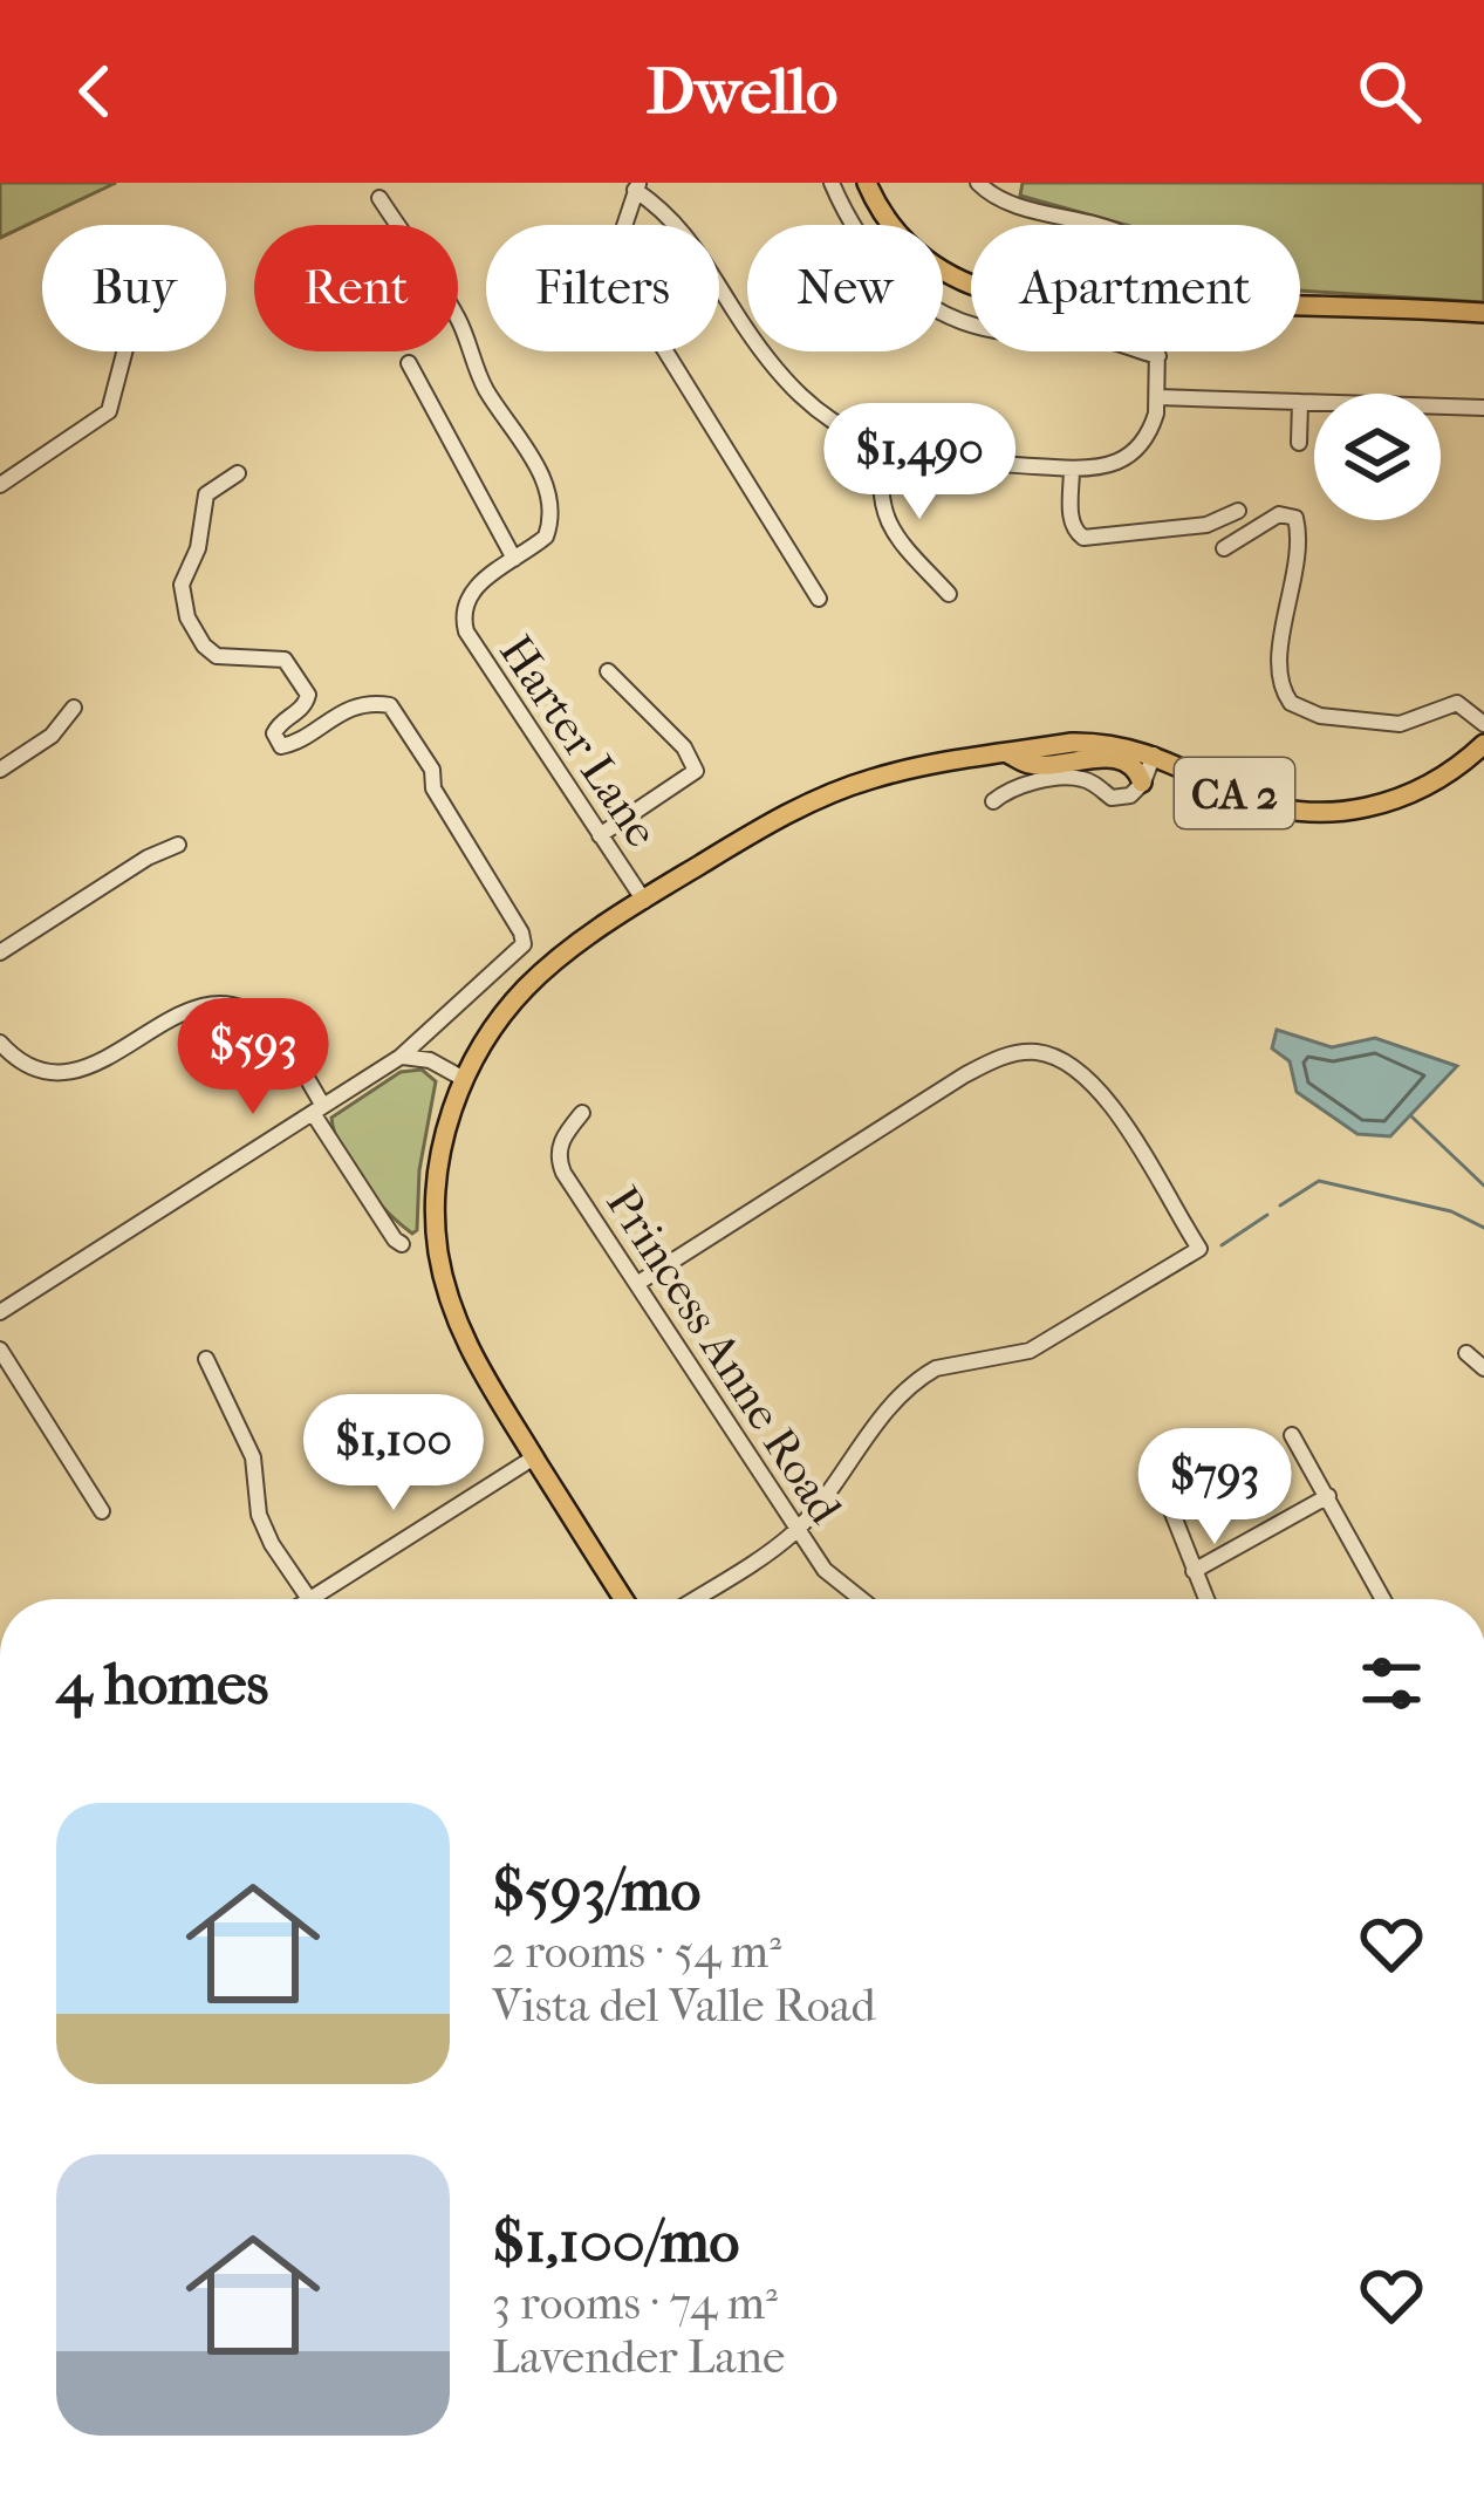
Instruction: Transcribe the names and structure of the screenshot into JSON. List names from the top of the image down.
{
  "streets": {
    "main road": ["CA 2"],
    "street": ["Harter Lane", "Princess Anne Road"]
  },
  "crossings": [
    ["Harter Lane", "CA 2"]
  ],
  "page": {
    "header": "Dwello",
    "chip": [
      "Buy",
      "Rent",
      "Filters",
      "New",
      "Apartment"
    ],
    "price": [
      "$1,490",
      "$593",
      "$1,100",
      "$793"
    ],
    "heading": "4 homes",
    "list": [
      {
        "name": "$593/mo",
        "note": "2 rooms · 54 m² · Vista del Valle Road"
      },
      {
        "name": "$1,100/mo",
        "note": "3 rooms · 74 m² · Lavender Lane"
      }
    ]
  }
}
